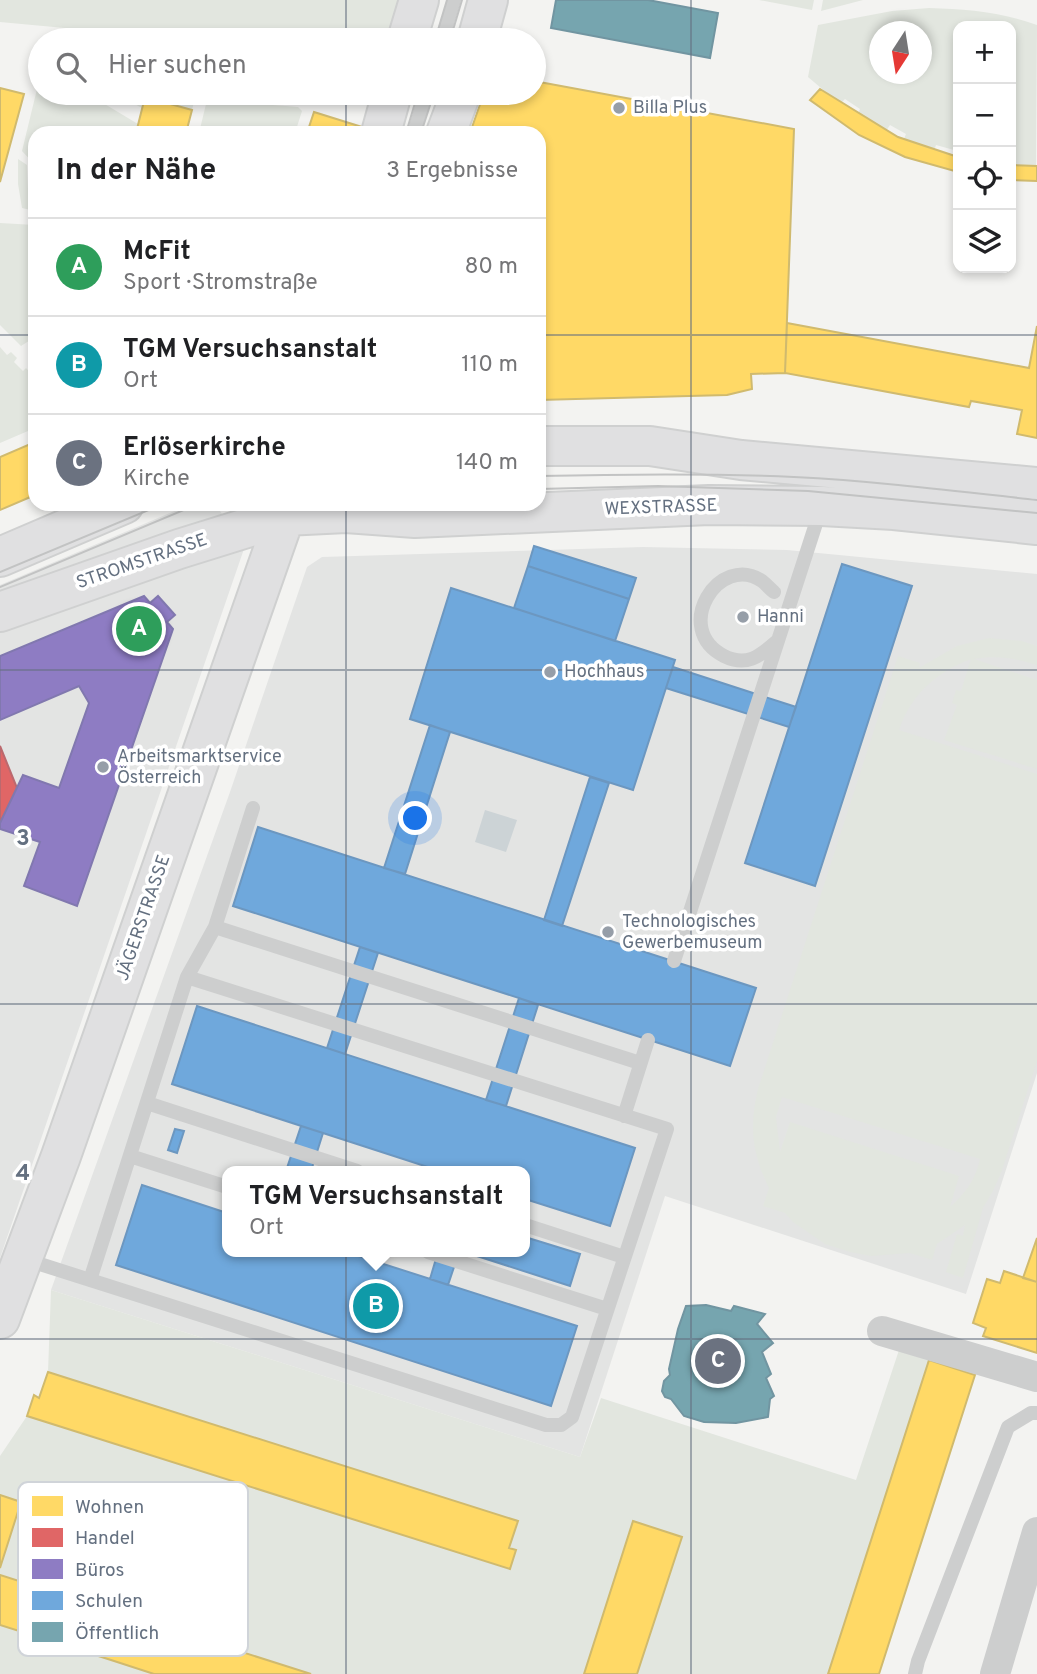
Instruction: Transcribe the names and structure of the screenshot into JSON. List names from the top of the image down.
{
  "streets": {
    "street": ["WEXSTRASSE", "STROMSTRASSE", "JÄGERSTRASSE"]
  },
  "places": [
    "Billa Plus",
    "Hanni",
    "Hochhaus",
    "Arbeitsmarktservice Österreich",
    "Technologisches Gewerbemuseum"
  ],
  "legend": [
    "Wohnen",
    "Handel",
    "Büros",
    "Schulen",
    "Öffentlich"
  ],
  "north": "bottom",
  "page": {
    "map_buttons": ["+", "−"],
    "search": "Hier suchen",
    "heading": ["In der Nähe", "3 Ergebnisse"],
    "list": [
      {
        "mark": "A",
        "name": "McFit",
        "note": "Sport · Stromstraße",
        "value": "80 m"
      },
      {
        "mark": "B",
        "name": "TGM Versuchsanstalt",
        "note": "Ort",
        "value": "110 m"
      },
      {
        "mark": "C",
        "name": "Erlöserkirche",
        "note": "Kirche",
        "value": "140 m"
      }
    ],
    "pins": ["A", "B", "C"],
    "popup": ["TGM Versuchsanstalt", "Ort"]
  },
  "grid": {
    "rows": ["3", "4"]
  }
}
